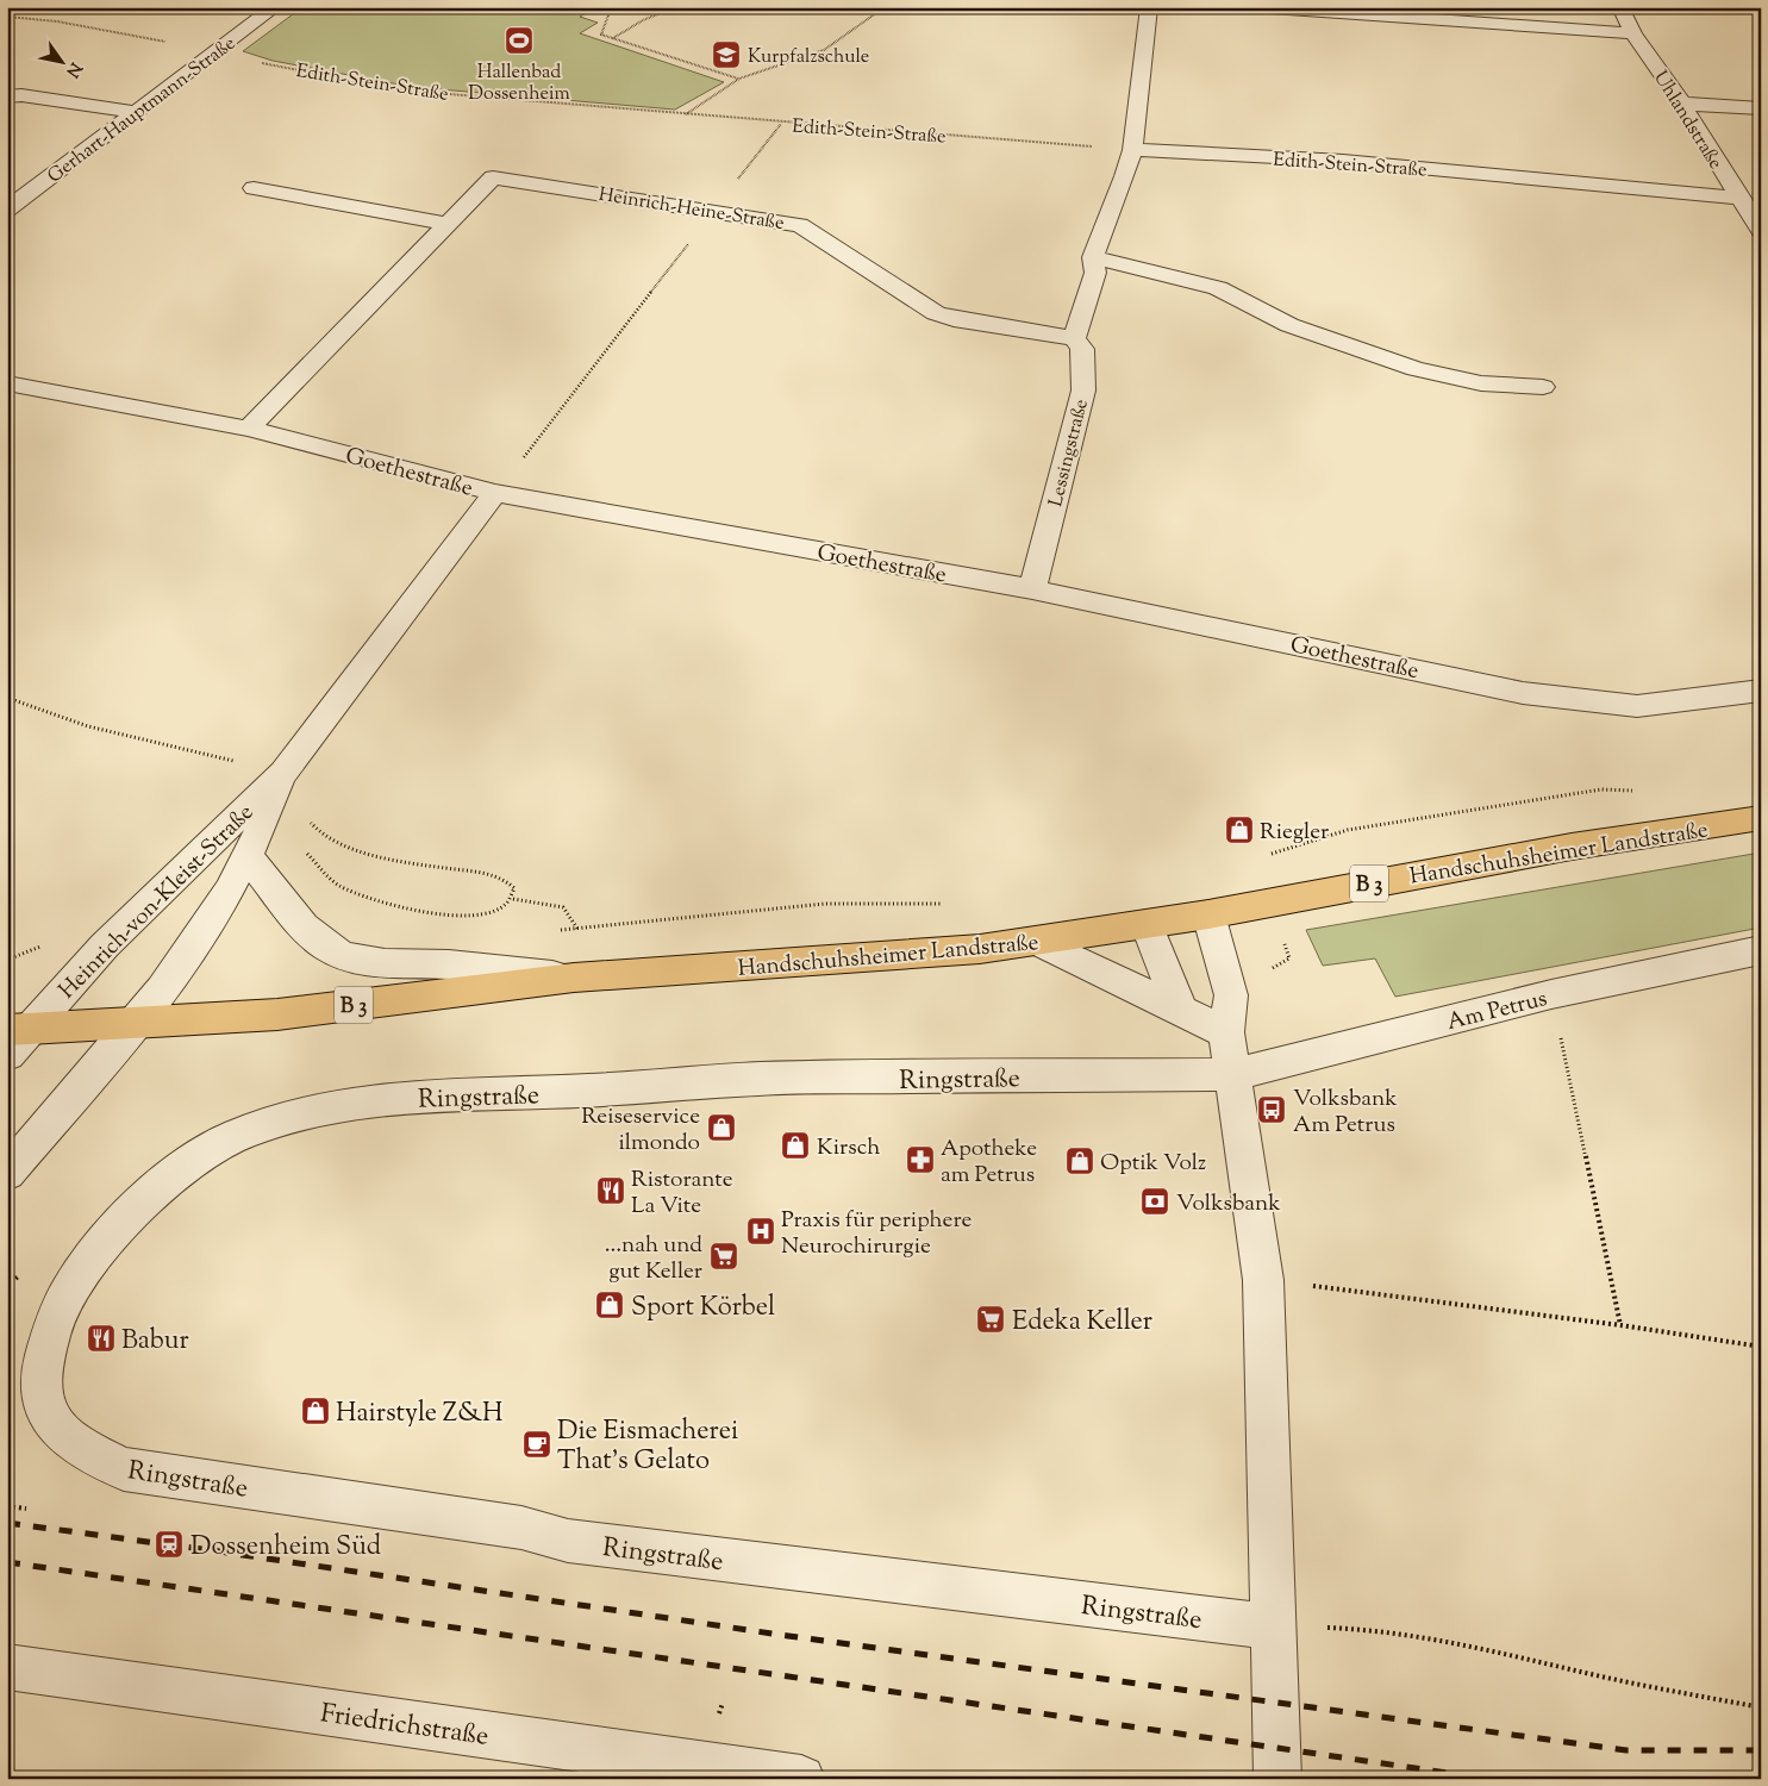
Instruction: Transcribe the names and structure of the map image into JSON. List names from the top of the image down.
{
  "streets": {
    "main road": ["Handschuhsheimer Landstraße", "B 3"],
    "street": [
      "Edith-Stein-Straße",
      "Gerhart-Hauptmann-Straße",
      "Uhlandstraße",
      "Heinrich-Heine-Straße",
      "Lessingstraße",
      "Goethestraße",
      "Heinrich-von-Kleist-Straße",
      "Am Petrus",
      "Ringstraße",
      "Friedrichstraße"
    ]
  },
  "crossings": [
    ["Edith-Stein-Straße", "Gerhart-Hauptmann-Straße"],
    ["Edith-Stein-Straße", "Uhlandstraße"],
    ["Heinrich-Heine-Straße", "Lessingstraße"],
    ["Heinrich-Heine-Straße", "Goethestraße"],
    ["Lessingstraße", "Goethestraße"],
    ["Goethestraße", "Heinrich-von-Kleist-Straße"],
    ["Handschuhsheimer Landstraße", "Heinrich-von-Kleist-Straße"],
    ["Am Petrus", "Ringstraße"]
  ],
  "places": {
    "sports": ["Hallenbad Dossenheim"],
    "school or university": ["Kurpfalzschule"],
    "shop": [
      "Riegler",
      "Reiseservice ilmondo",
      "Kirsch",
      "Optik Volz",
      "Sport Körbel",
      "Hairstyle Z&H"
    ],
    "bus stop": ["Volksbank Am Petrus"],
    "pharmacy": ["Apotheke am Petrus"],
    "restaurant": ["Ristorante La Vite", "Babur"],
    "bank": ["Volksbank"],
    "hospital": ["Praxis für periphere Neurochirurgie"],
    "supermarket": ["…nah und gut Keller", "Edeka Keller"],
    "cafe": ["Die Eismacherei That's Gelato"],
    "station": ["Dossenheim Süd"]
  },
  "north": "bottom right"
}
